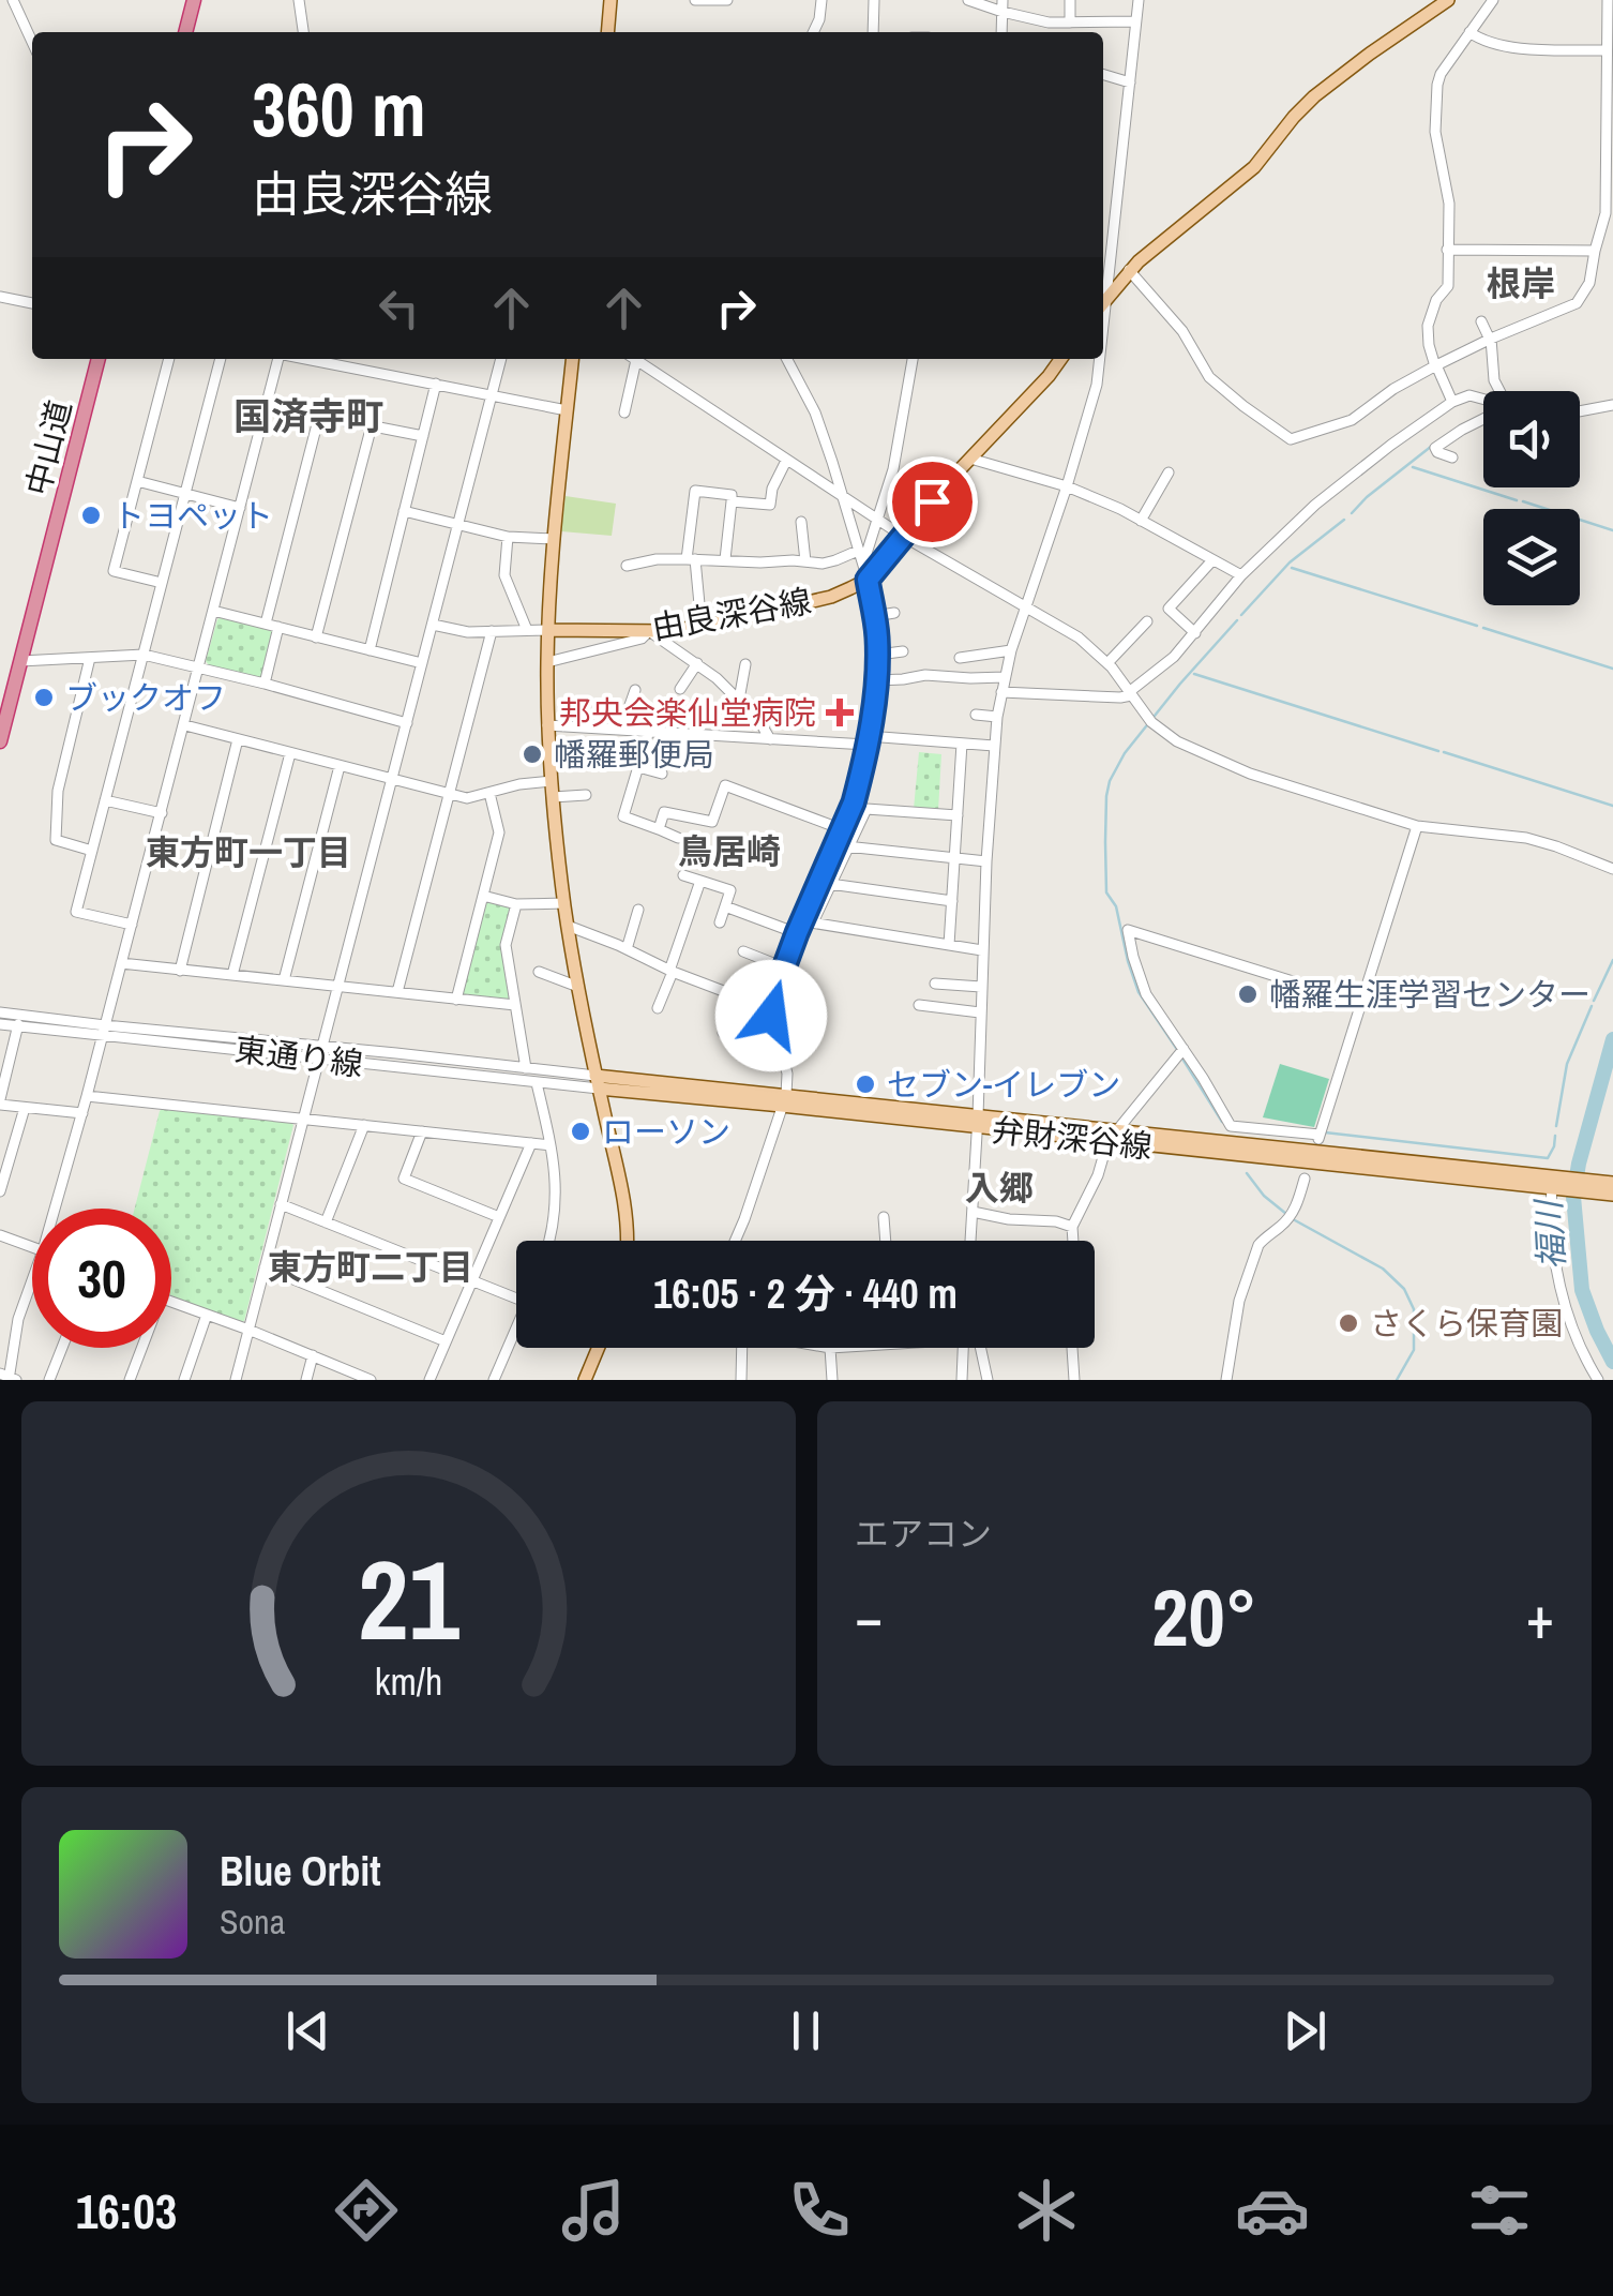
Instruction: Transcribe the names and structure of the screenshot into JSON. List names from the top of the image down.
{
  "streets": {
    "highway": ["中山道"],
    "main road": ["由良深谷線", "弁財深谷線"],
    "street": ["東通り線"]
  },
  "crossings": [
    ["東通り線", "弁財深谷線"]
  ],
  "districts": [
    "根岸",
    "国済寺町",
    "鳥居崎",
    "東方町一丁目",
    "入郷",
    "東方町二丁目"
  ],
  "water": ["福川"],
  "places": {
    "other": [
      "トヨペット",
      "ブックオフ",
      "幡羅郵便局",
      "幡羅生涯学習センター",
      "セブン-イレブン",
      "ローソン",
      "さくら保育園"
    ],
    "health": ["邦央会楽仙堂病院"]
  },
  "page": {
    "turn": ["360 m", "由良深谷線"],
    "limit": "30",
    "trip": "16:05 · 2 分 · 440 m",
    "tile": "エアコン",
    "heat": ["−", "20°", "+"],
    "song": ["Blue Orbit", "Sona"],
    "tabs": "16:03",
    "gauge": ["21", "km/h"]
  }
}
